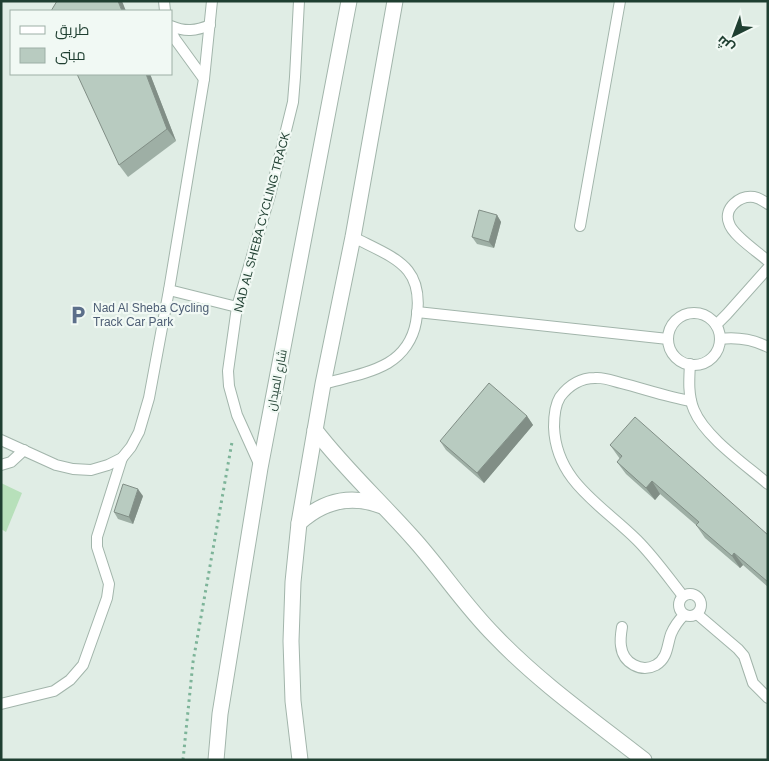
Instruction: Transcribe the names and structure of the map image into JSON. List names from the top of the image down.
{
  "streets": {
    "street": ["شارع الميدان"],
    "lane": ["NAD AL SHEBA CYCLING TRACK"]
  },
  "crossings": [
    ["NAD AL SHEBA CYCLING TRACK", "شارع الميدان"]
  ],
  "places": {
    "parking": ["Nad Al Sheba Cycling Track Car Park"]
  },
  "legend": ["طريق", "مبنى"],
  "north": "bottom left"
}
